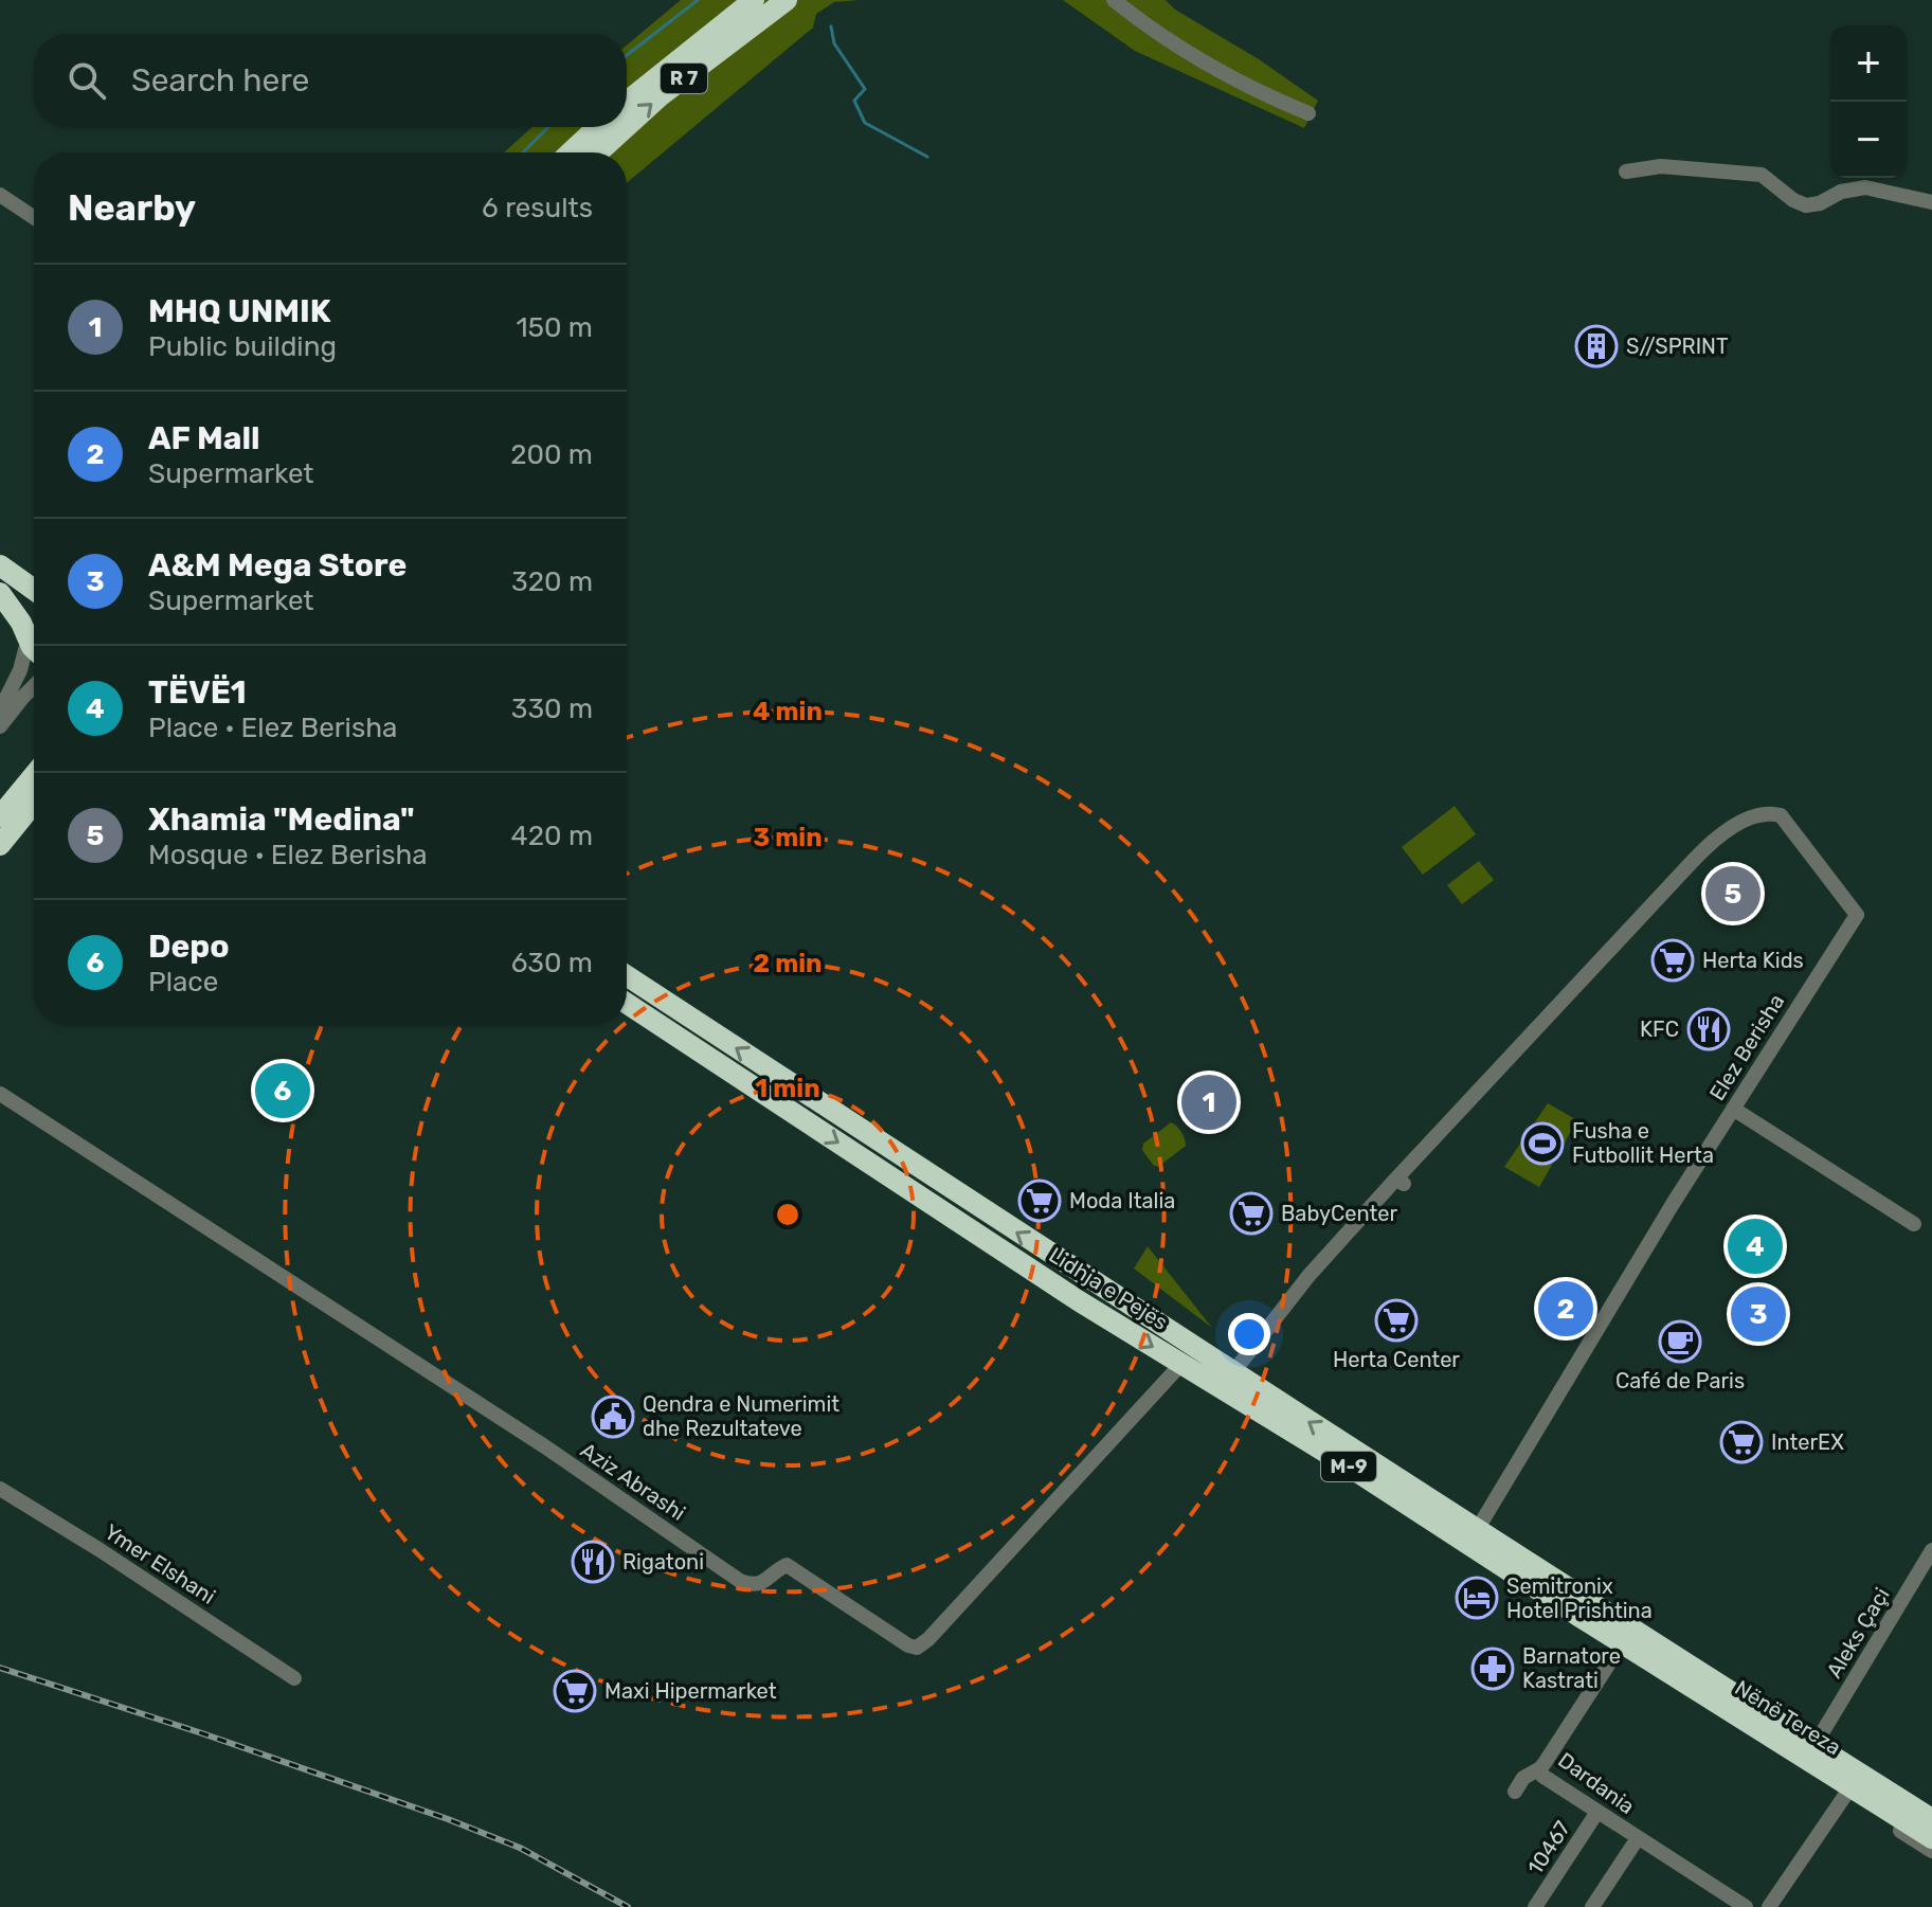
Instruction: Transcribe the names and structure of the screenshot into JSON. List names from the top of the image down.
{
  "streets": {
    "highway": [
      "R 7",
      "Lidhja e Pejës",
      "M-9",
      "Nënë Tereza"
    ],
    "street": [
      "Elez Berisha",
      "Aziz Abrashi",
      "Ymer Elshani",
      "Aleks Çaçi",
      "Dardania",
      "10467"
    ]
  },
  "crossings": [
    ["Elez Berisha", "Lidhja e Pejës"],
    ["Lidhja e Pejës", "Aziz Abrashi"],
    ["Lidhja e Pejës", "Nënë Tereza"],
    ["Lidhja e Pejës", "Dardania"],
    ["Aleks Çaçi", "Nënë Tereza"],
    ["Nënë Tereza", "Dardania"],
    ["Dardania", "10467"]
  ],
  "places": {
    "building": ["S//SPRINT"],
    "supermarket": [
      "Herta Kids",
      "Moda Italia",
      "BabyCenter",
      "Herta Center",
      "InterEX",
      "Maxi Hipermarket"
    ],
    "restaurant": ["KFC", "Rigatoni"],
    "sports": ["Fusha e Futbollit Herta"],
    "cafe": ["Café de Paris"],
    "public building": ["Qendra e Numerimit dhe Rezultateve"],
    "hotel": ["Semitronix Hotel Prishtina"],
    "pharmacy": ["Barnatore Kastrati"]
  },
  "page": {
    "map_buttons": ["+", "−"],
    "search": "Search here",
    "heading": ["Nearby", "6 results"],
    "list": [
      {
        "mark": "1",
        "name": "MHQ UNMIK",
        "note": "Public building",
        "value": "150 m"
      },
      {
        "mark": "2",
        "name": "AF Mall",
        "note": "Supermarket",
        "value": "200 m"
      },
      {
        "mark": "3",
        "name": "A&M Mega Store",
        "note": "Supermarket",
        "value": "320 m"
      },
      {
        "mark": "4",
        "name": "TËVË1",
        "note": "Place · Elez Berisha",
        "value": "330 m"
      },
      {
        "mark": "5",
        "name": "Xhamia \"Medina\"",
        "note": "Mosque · Elez Berisha",
        "value": "420 m"
      },
      {
        "mark": "6",
        "name": "Depo",
        "note": "Place",
        "value": "630 m"
      }
    ],
    "pins": [
      "5",
      "6",
      "1",
      "4",
      "2",
      "3"
    ]
  },
  "rings": [
    "4 min",
    "3 min",
    "2 min",
    "1 min"
  ]
}
